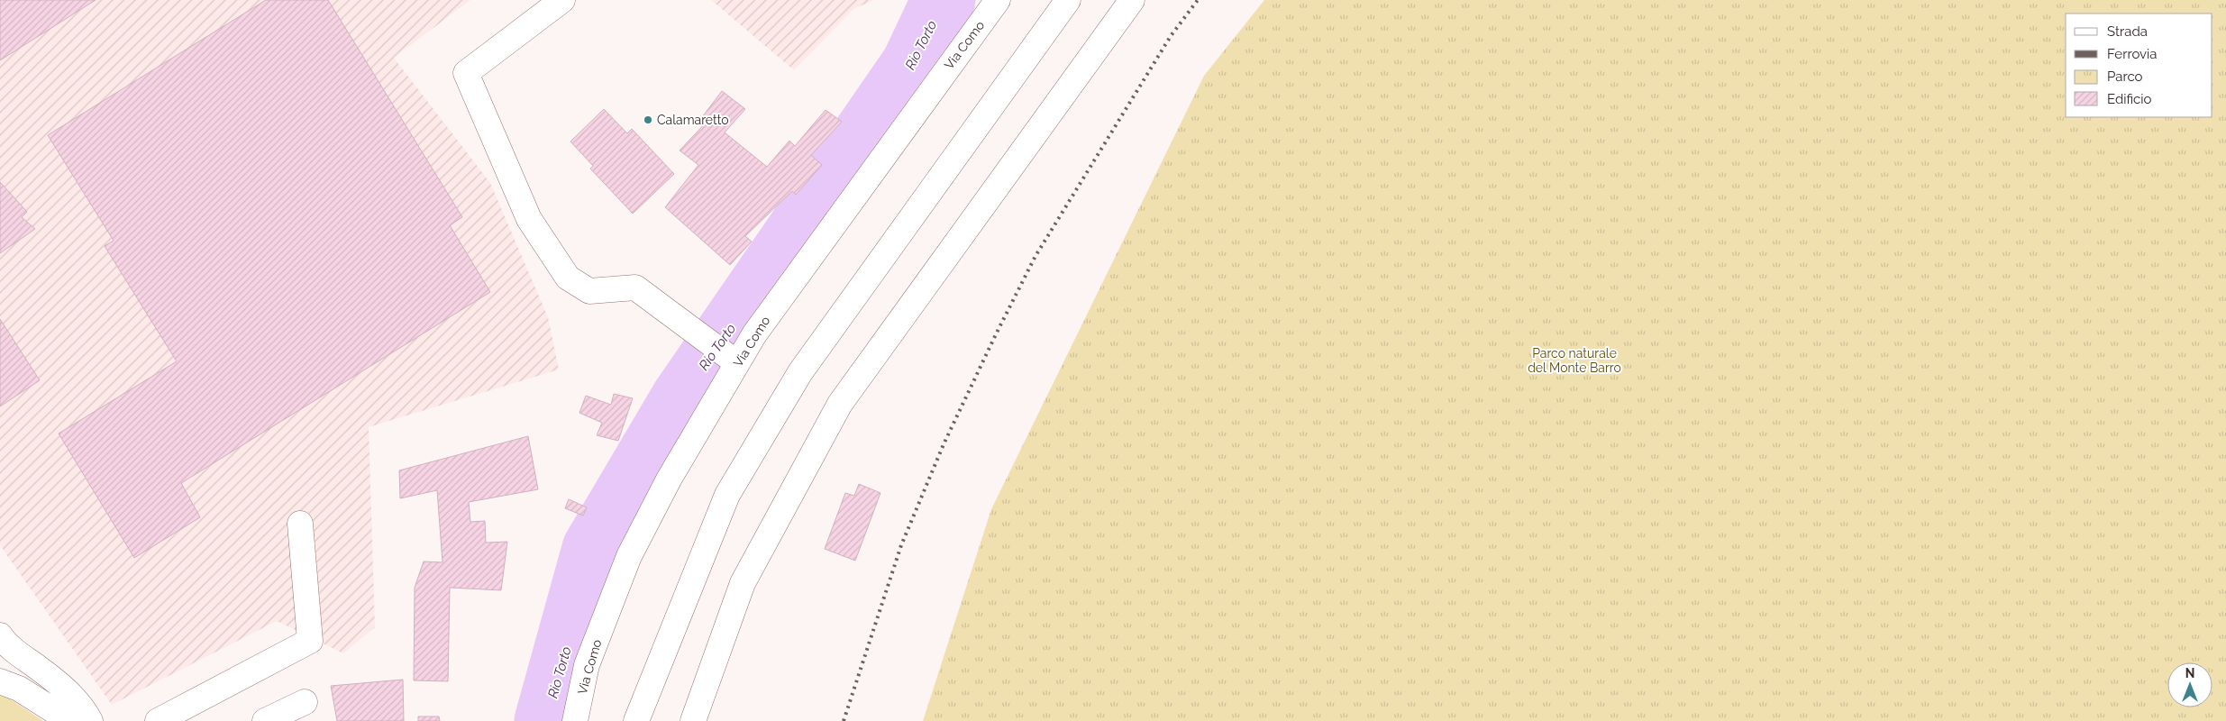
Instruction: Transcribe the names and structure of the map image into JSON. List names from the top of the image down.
{
  "streets": {
    "main road": ["Via Como"]
  },
  "water": ["Rio Torto"],
  "parks": ["Parco naturale del Monte Barro"],
  "places": ["Calamaretto"],
  "legend": [
    "Strada",
    "Ferrovia",
    "Parco",
    "Edificio"
  ],
  "north": "top"
}
